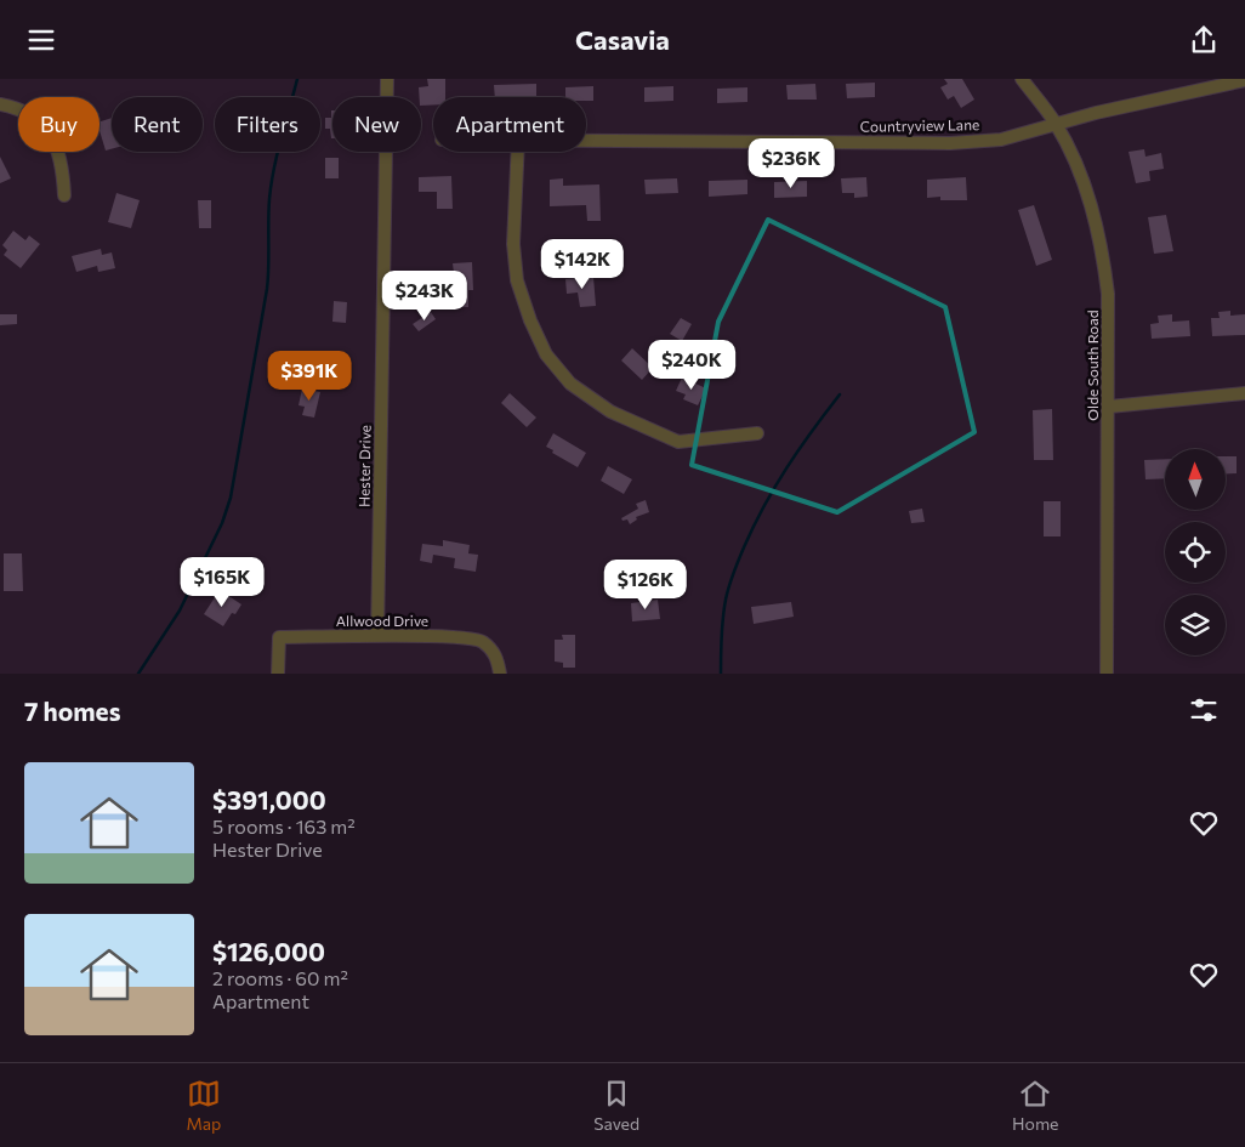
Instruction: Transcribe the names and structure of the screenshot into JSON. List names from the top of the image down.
{
  "streets": {
    "street": [
      "Countryview Lane",
      "Olde South Road",
      "Hester Drive",
      "Allwood Drive"
    ]
  },
  "crossings": [
    ["Countryview Lane", "Olde South Road"],
    ["Hester Drive", "Allwood Drive"]
  ],
  "north": "top",
  "page": {
    "header": "Casavia",
    "chip": [
      "Buy",
      "Rent",
      "Filters",
      "New",
      "Apartment"
    ],
    "price": [
      "$236K",
      "$142K",
      "$243K",
      "$240K",
      "$391K",
      "$165K",
      "$126K"
    ],
    "heading": "7 homes",
    "list": [
      {
        "name": "$391,000",
        "note": "5 rooms · 163 m² · Hester Drive"
      },
      {
        "name": "$126,000",
        "note": "2 rooms · 60 m² · Apartment"
      }
    ],
    "tabs": ["Map", "Saved", "Home"]
  }
}
